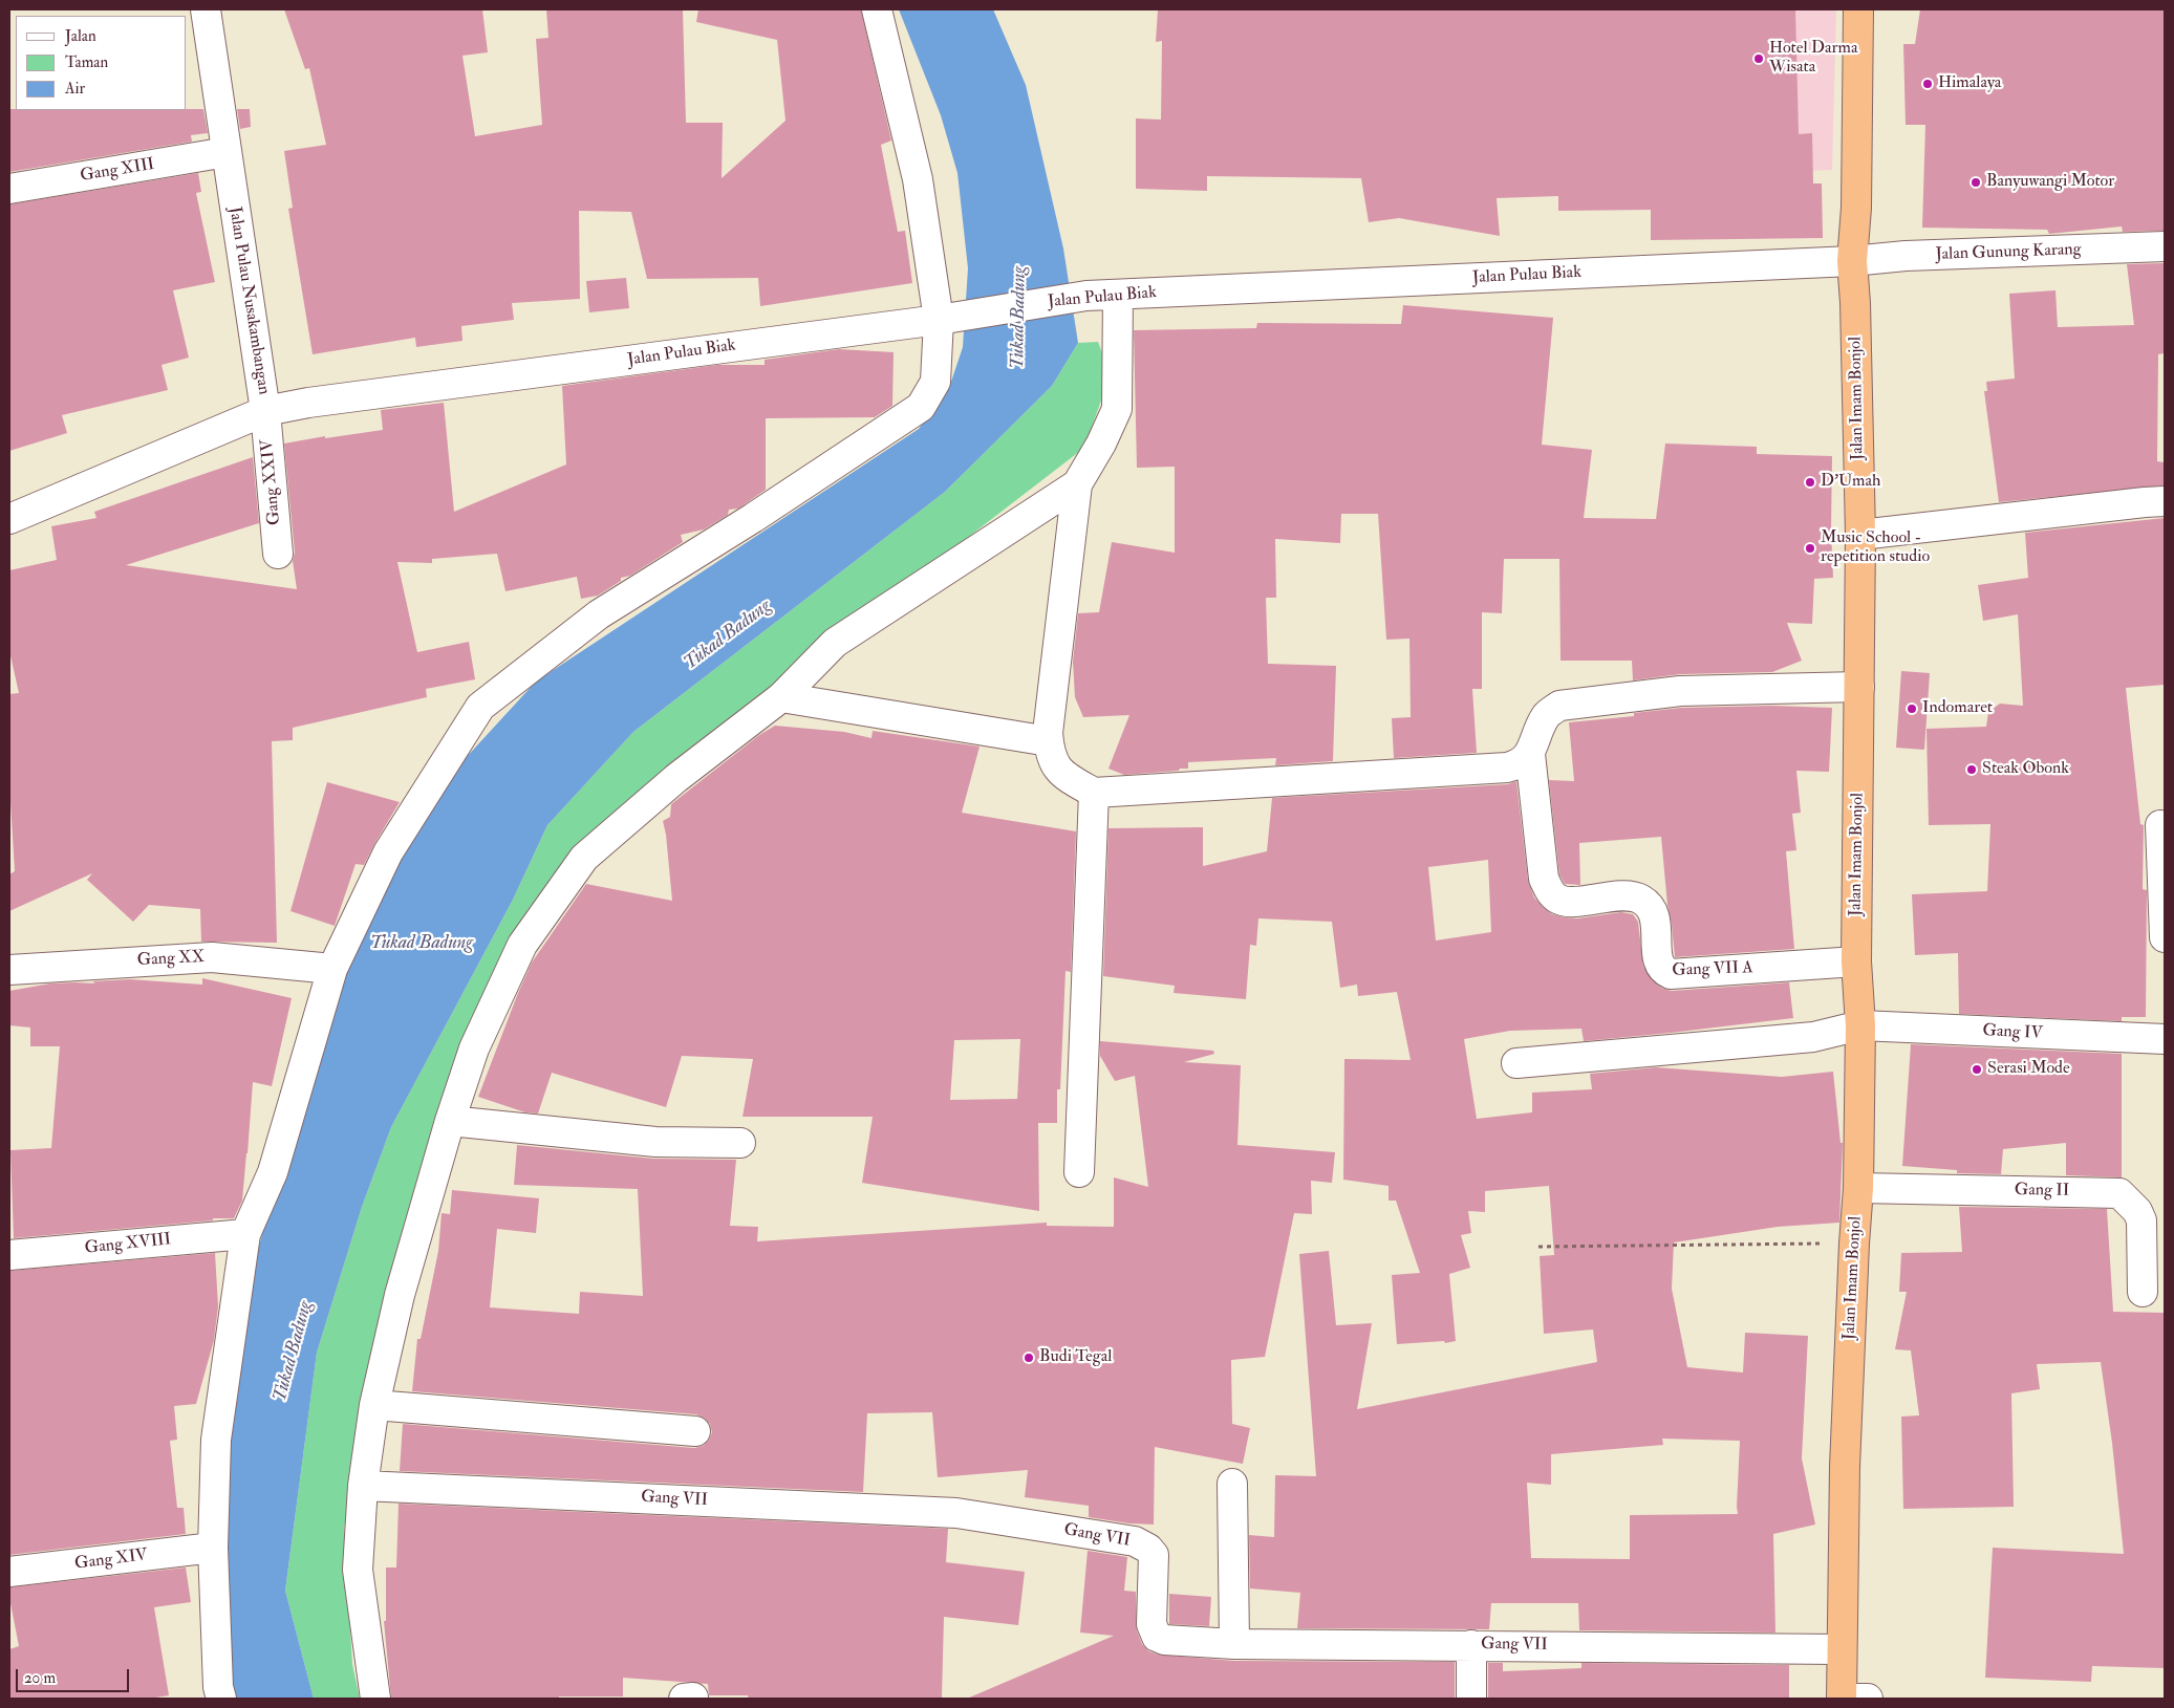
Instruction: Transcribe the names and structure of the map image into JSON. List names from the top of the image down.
{
  "streets": {
    "highway": ["Jalan Imam Bonjol"],
    "street": [
      "Gang XIII",
      "Jalan Gunung Karang",
      "Jalan Pulau Biak",
      "Jalan Pulau Nusakambangan",
      "Gang XXIV",
      "Gang XX",
      "Gang VII A",
      "Gang IV",
      "Gang II",
      "Gang XVIII",
      "Gang VII",
      "Gang XIV"
    ]
  },
  "crossings": [
    ["Gang XIII", "Jalan Pulau Nusakambangan"],
    ["Jalan Gunung Karang", "Jalan Pulau Biak"],
    ["Jalan Gunung Karang", "Jalan Imam Bonjol"],
    ["Jalan Pulau Biak", "Jalan Pulau Nusakambangan"],
    ["Jalan Pulau Biak", "Jalan Imam Bonjol"],
    ["Jalan Pulau Biak", "Gang XXIV"],
    ["Jalan Pulau Nusakambangan", "Gang XXIV"],
    ["Jalan Imam Bonjol", "Gang VII A"],
    ["Jalan Imam Bonjol", "Gang IV"],
    ["Jalan Imam Bonjol", "Gang II"],
    ["Jalan Imam Bonjol", "Gang VII"]
  ],
  "water": ["Tukad Badung"],
  "places": [
    "Hotel Darma Wisata",
    "Himalaya",
    "Banyuwangi Motor",
    "D'Umah",
    "Music School - repetition studio",
    "Indomaret",
    "Steak Obonk",
    "Serasi Mode",
    "Budi Tegal"
  ],
  "legend": ["Jalan", "Taman", "Air"],
  "scale_bar": "20 m"
}
